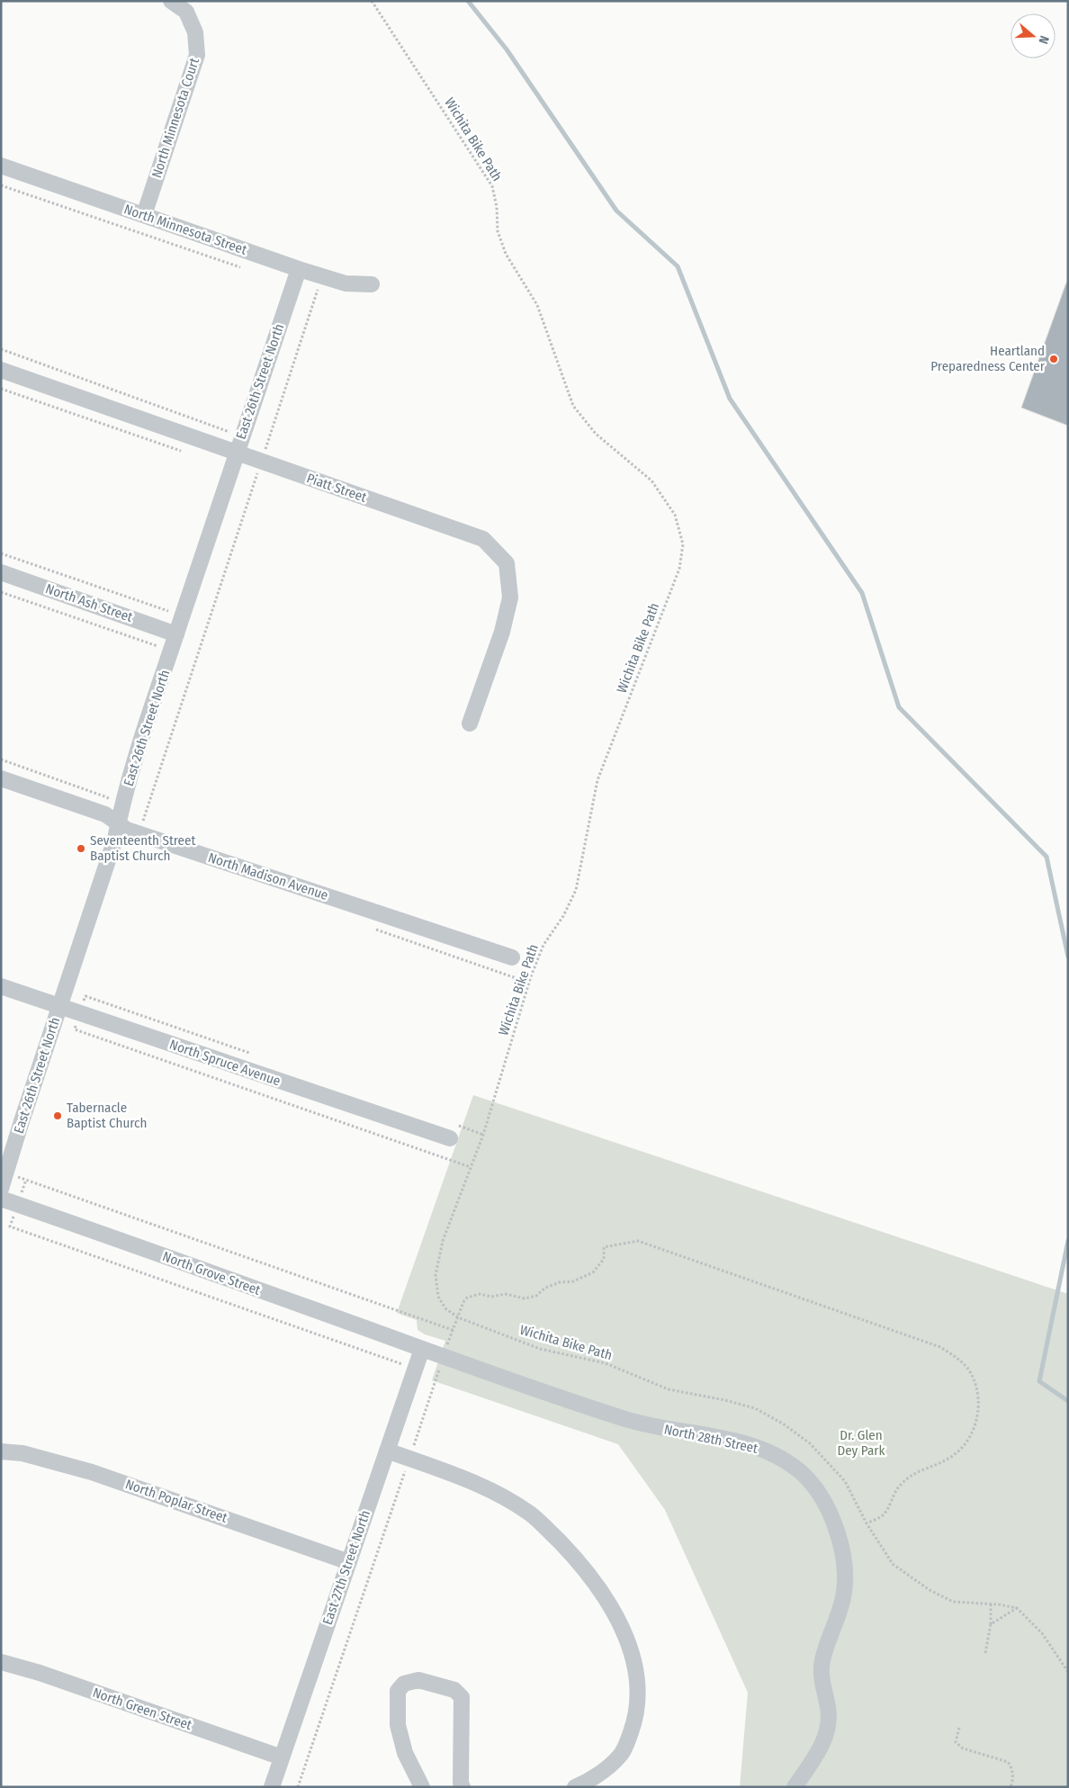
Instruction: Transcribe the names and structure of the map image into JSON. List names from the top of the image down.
{
  "streets": {
    "street": [
      "North Minnesota Court",
      "North Minnesota Street",
      "East 26th Street North",
      "Piatt Street",
      "North Ash Street",
      "North Madison Avenue",
      "North Spruce Avenue",
      "North Grove Street",
      "North 28th Street",
      "North Poplar Street",
      "East 27th Street North",
      "North Green Street"
    ],
    "path": ["Wichita Bike Path"]
  },
  "crossings": [
    ["North Minnesota Court", "North Minnesota Street"],
    ["North Minnesota Street", "East 26th Street North"],
    ["East 26th Street North", "Piatt Street"],
    ["East 26th Street North", "North Ash Street"],
    ["East 26th Street North", "North Madison Avenue"],
    ["East 26th Street North", "North Spruce Avenue"],
    ["North Grove Street", "North 28th Street"],
    ["North Grove Street", "East 27th Street North"],
    ["North 28th Street", "East 27th Street North"],
    ["North Poplar Street", "East 27th Street North"],
    ["East 27th Street North", "North Green Street"]
  ],
  "parks": ["Dr. Glen Dey Park"],
  "places": ["Heartland Preparedness Center", "Seventeenth Street Baptist Church", "Tabernacle Baptist Church"],
  "north": "right"
}
